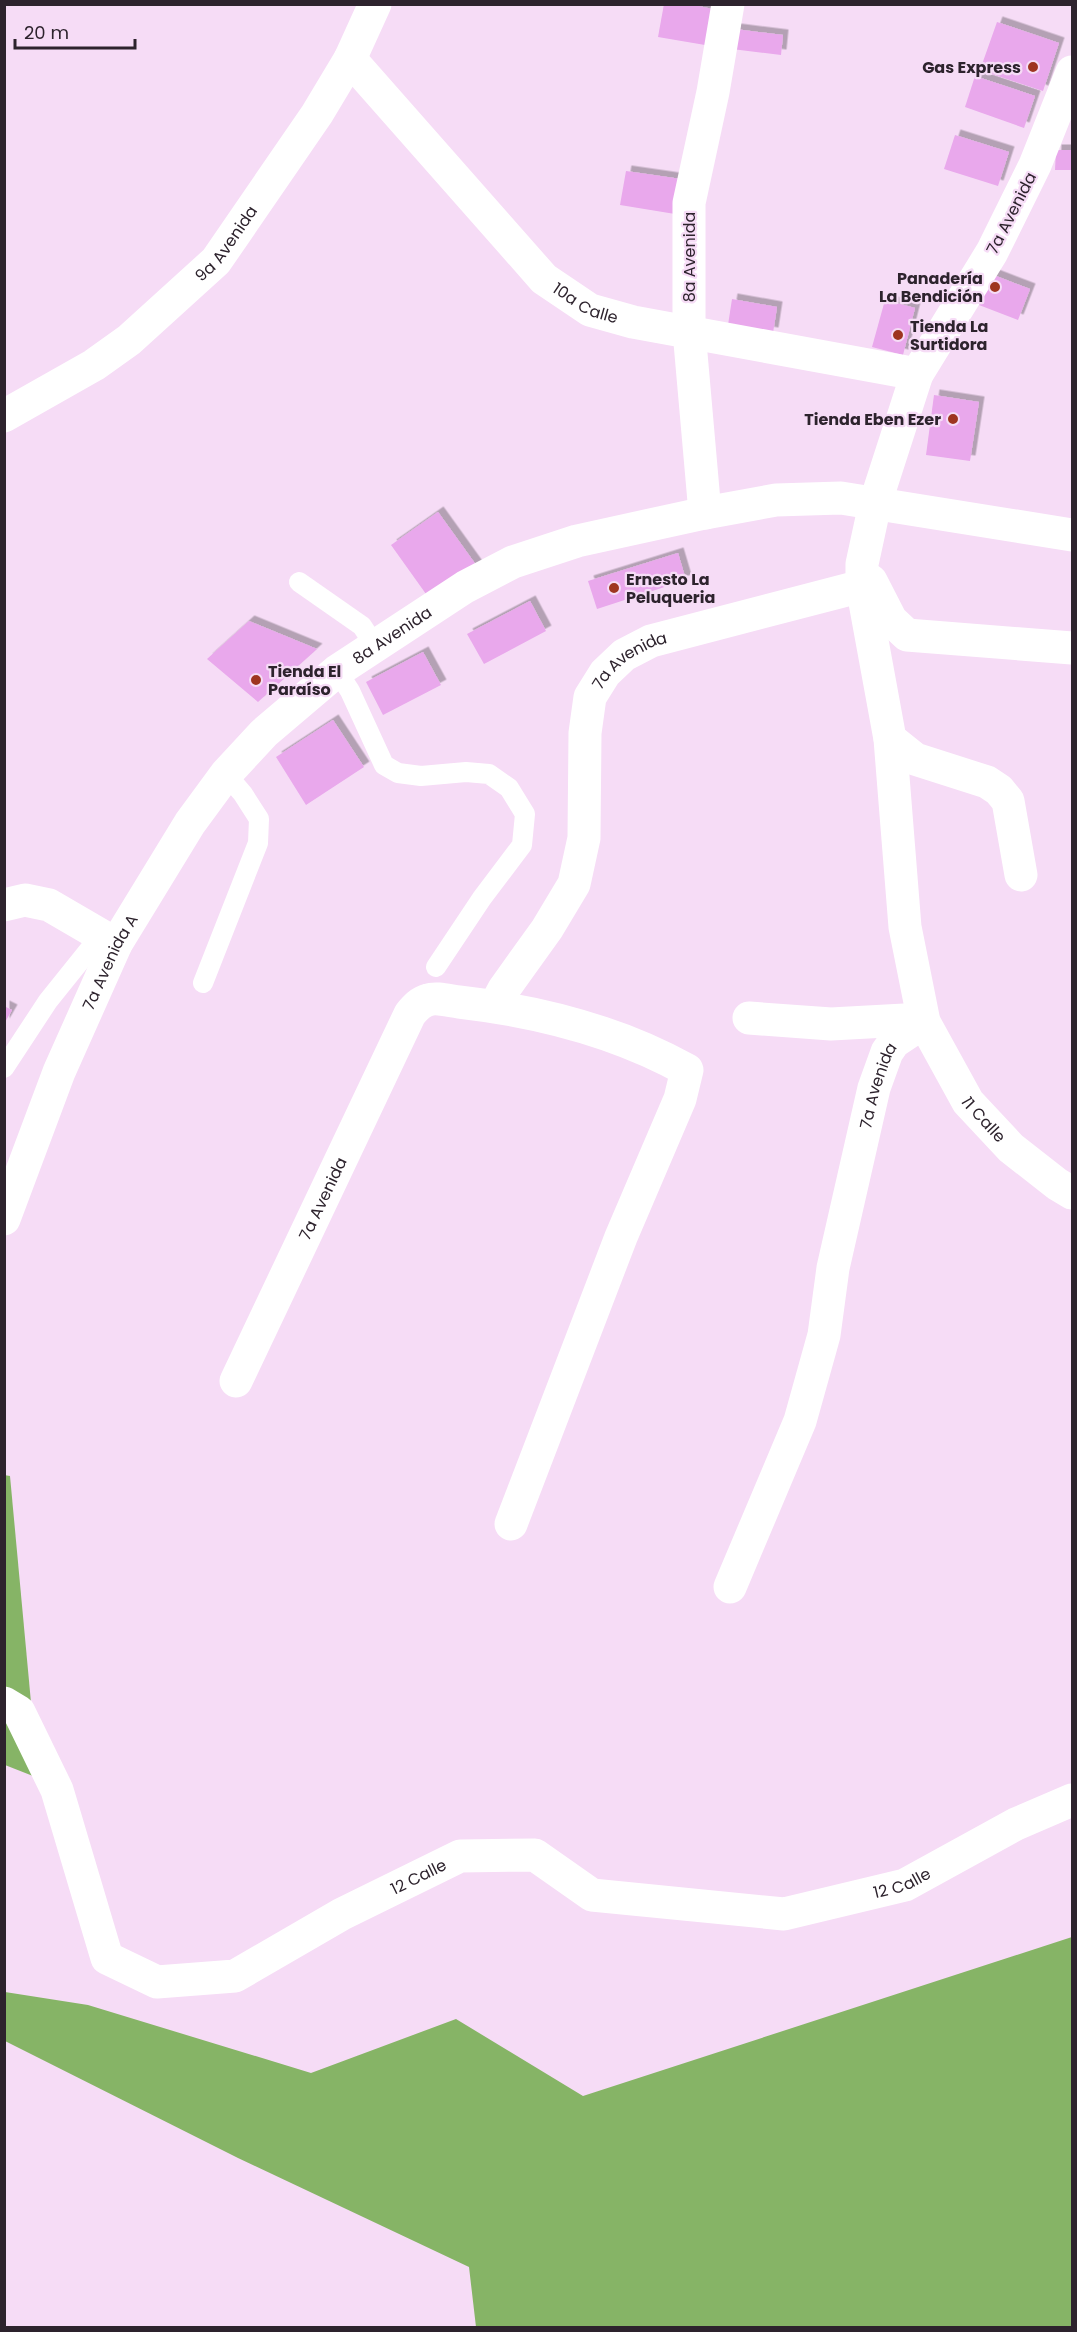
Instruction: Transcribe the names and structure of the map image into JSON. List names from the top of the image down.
{
  "streets": {
    "street": [
      "7a Avenida",
      "9a Avenida",
      "8a Avenida",
      "10a Calle",
      "7a Avenida A",
      "11 Calle",
      "12 Calle"
    ]
  },
  "crossings": [
    ["7a Avenida", "8a Avenida"],
    ["7a Avenida", "10a Calle"],
    ["7a Avenida", "11 Calle"],
    ["9a Avenida", "10a Calle"],
    ["8a Avenida", "10a Calle"],
    ["8a Avenida", "7a Avenida A"]
  ],
  "places": [
    "Gas Express",
    "Panadería La Bendición",
    "Tienda La Surtidora",
    "Tienda Eben Ezer",
    "Ernesto La Peluqueria",
    "Tienda El Paraíso"
  ],
  "scale_bar": "20 m"
}
